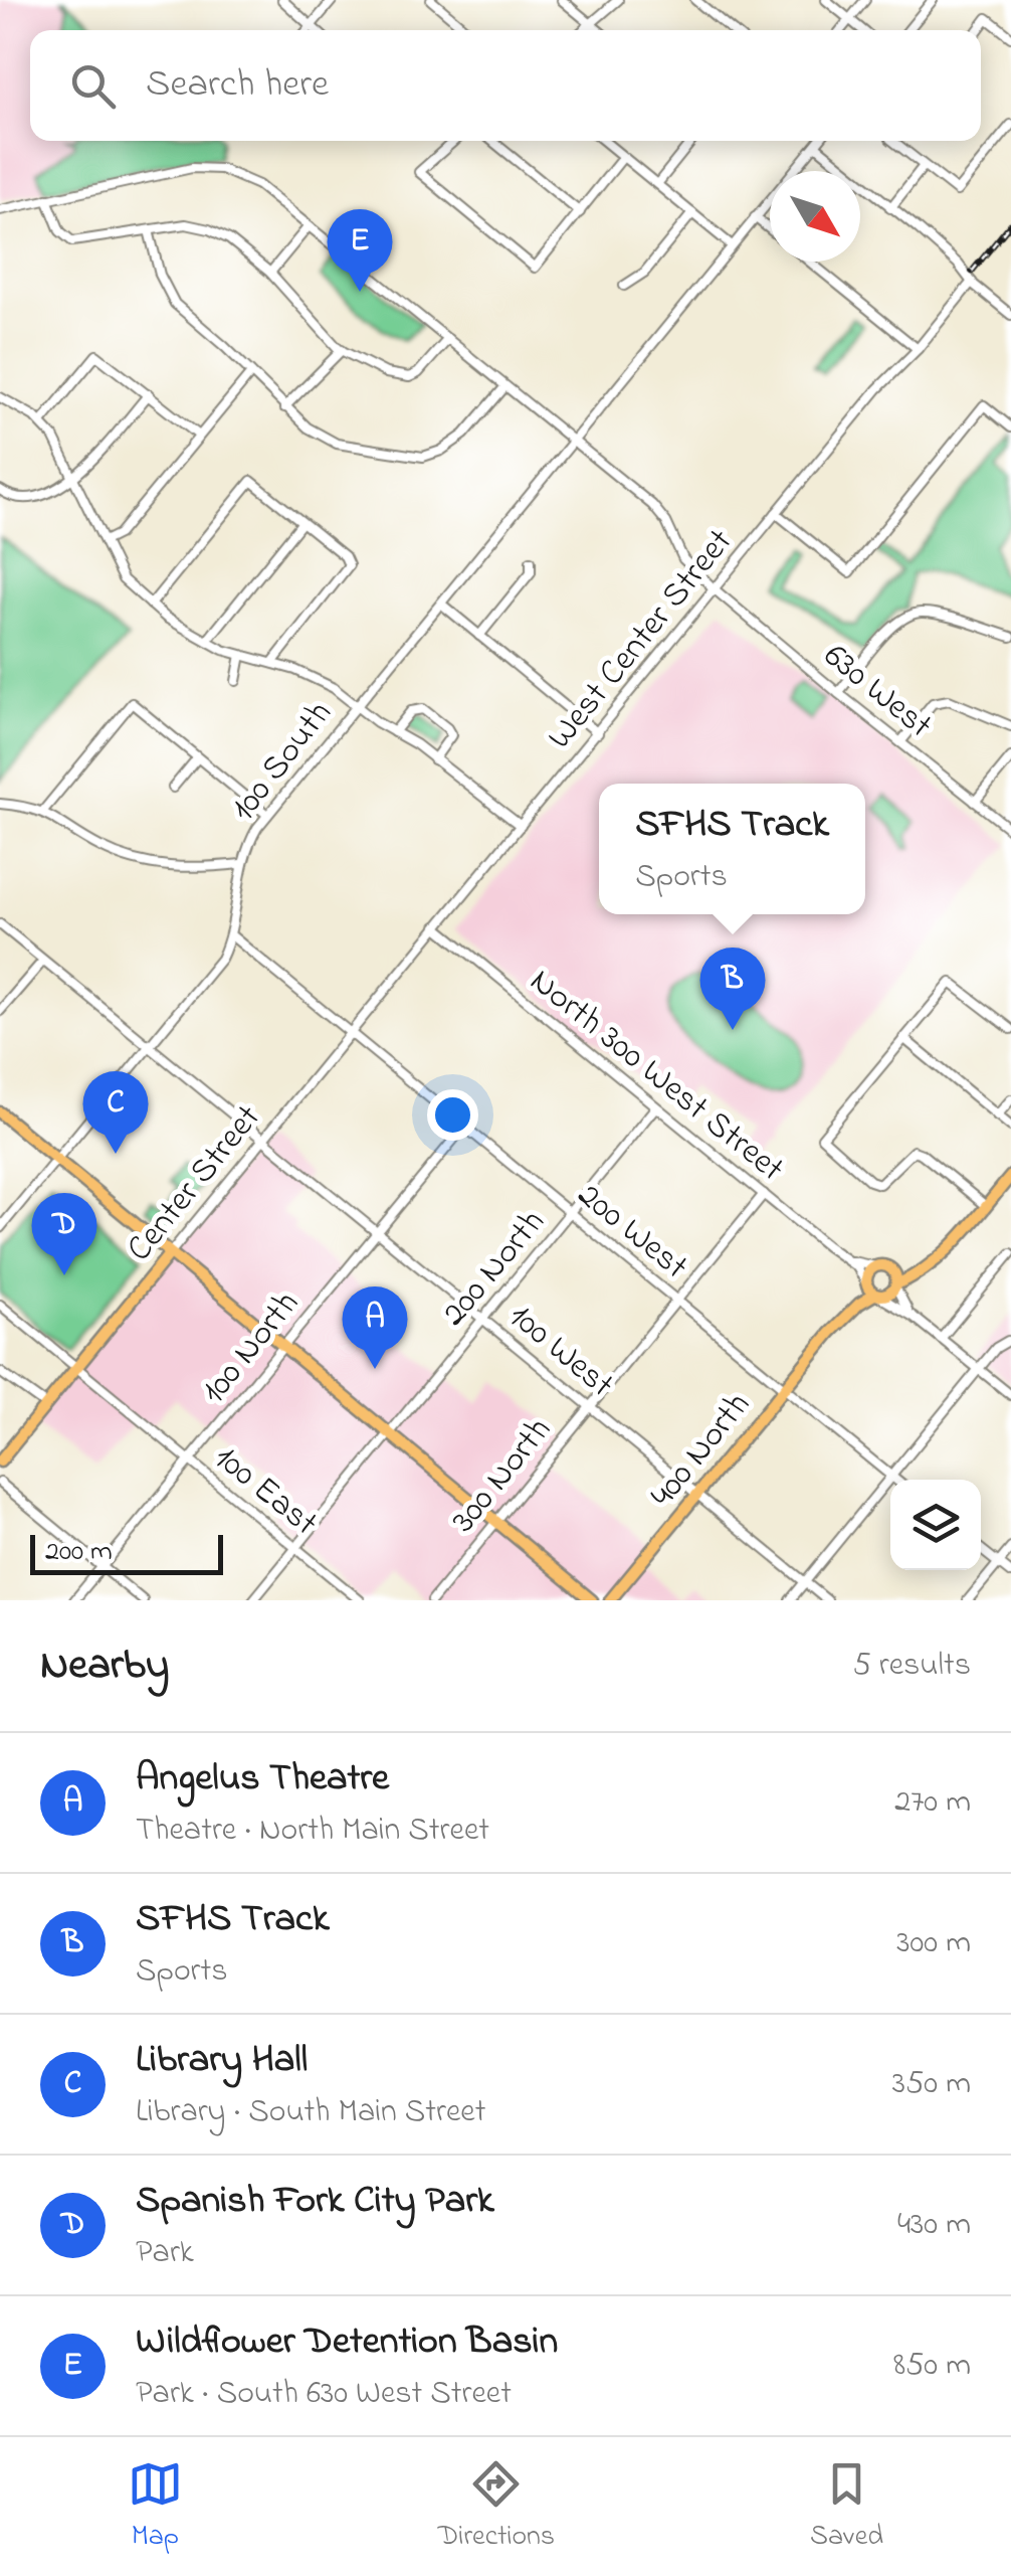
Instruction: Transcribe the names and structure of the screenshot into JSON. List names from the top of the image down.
{
  "streets": {
    "main road": ["Center Street", "400 North"],
    "street": [
      "West Center Street",
      "630 West",
      "100 South",
      "North 300 West Street",
      "200 West",
      "200 North",
      "100 North",
      "100 West",
      "300 North",
      "100 East"
    ]
  },
  "crossings": [
    ["West Center Street", "630 West"],
    ["West Center Street", "North 300 West Street"],
    ["West Center Street", "Center Street"],
    ["West Center Street", "200 West"],
    ["630 West", "100 South"],
    ["100 South", "200 West"],
    ["100 South", "100 West"],
    ["North 300 West Street", "200 North"],
    ["North 300 West Street", "300 North"],
    ["Center Street", "200 West"],
    ["Center Street", "100 West"],
    ["Center Street", "100 East"],
    ["200 West", "200 North"],
    ["200 West", "100 North"],
    ["200 West", "400 North"],
    ["200 West", "300 North"],
    ["200 North", "100 West"],
    ["200 North", "100 East"],
    ["100 North", "100 West"],
    ["100 North", "100 East"],
    ["100 West", "400 North"],
    ["100 West", "300 North"]
  ],
  "scale_bar": "200 m",
  "north": "bottom right",
  "page": {
    "search": "Search here",
    "pins": [
      "E",
      "B",
      "C",
      "D",
      "A"
    ],
    "popup": ["SFHS Track", "Sports"],
    "scale": "200 m",
    "heading": ["Nearby", "5 results"],
    "list": [
      {
        "mark": "A",
        "name": "Angelus Theatre",
        "note": "Theatre · North Main Street",
        "value": "270 m"
      },
      {
        "mark": "B",
        "name": "SFHS Track",
        "note": "Sports",
        "value": "300 m"
      },
      {
        "mark": "C",
        "name": "Library Hall",
        "note": "Library · South Main Street",
        "value": "350 m"
      },
      {
        "mark": "D",
        "name": "Spanish Fork City Park",
        "note": "Park",
        "value": "430 m"
      },
      {
        "mark": "E",
        "name": "Wildflower Detention Basin",
        "note": "Park · South 630 West Street",
        "value": "850 m"
      }
    ],
    "nav": ["Map", "Directions", "Saved"]
  }
}
